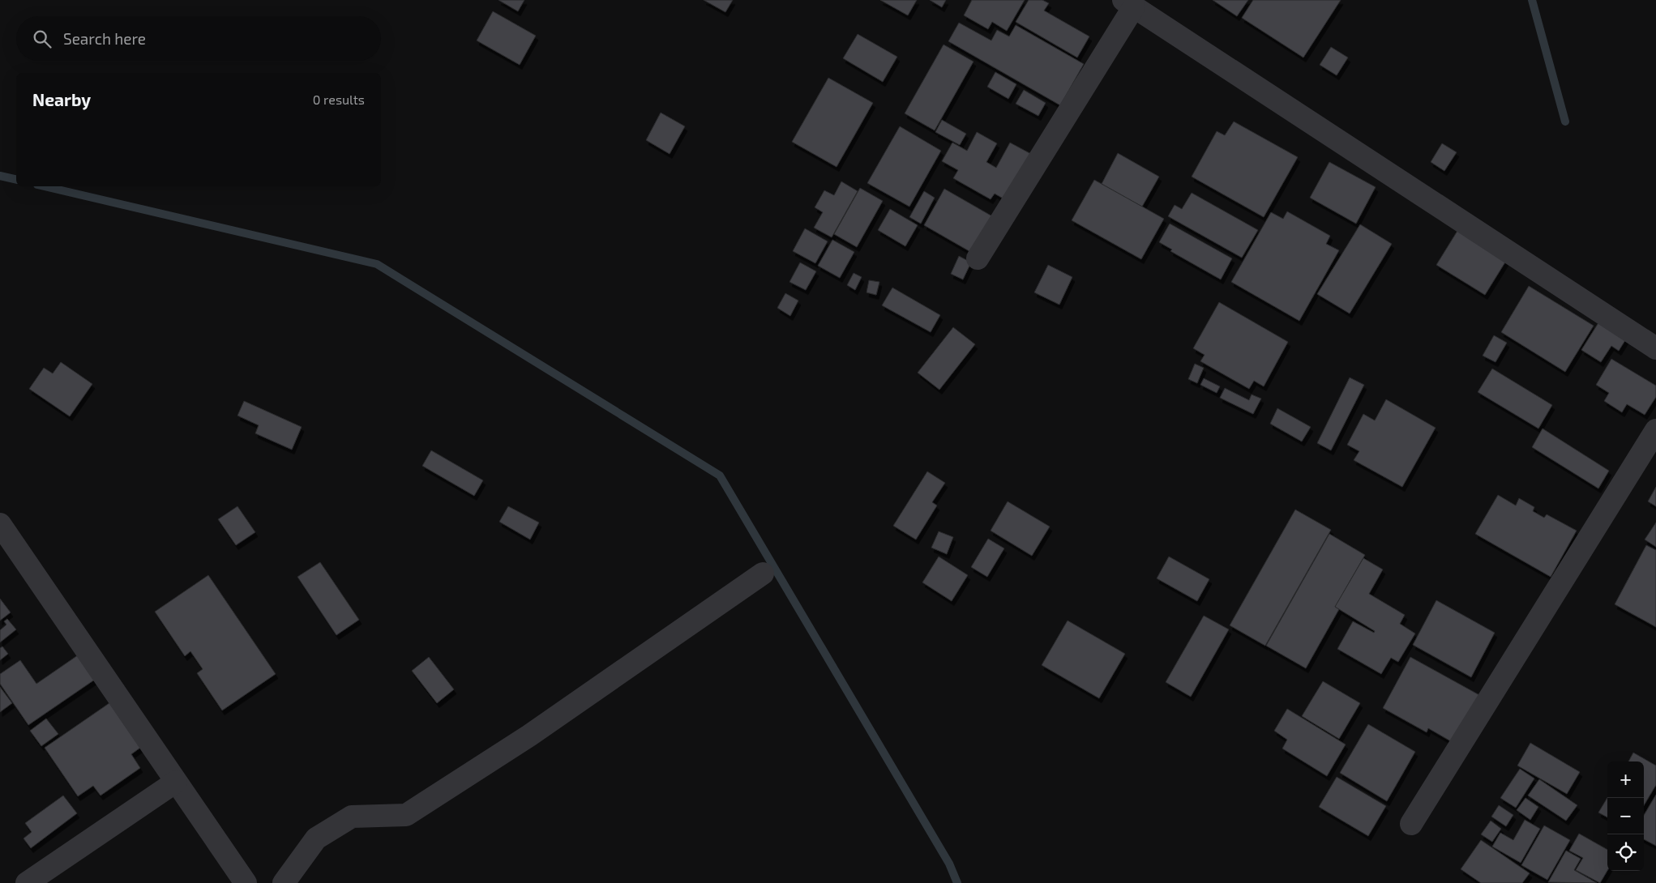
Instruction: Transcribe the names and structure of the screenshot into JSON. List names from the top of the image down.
{
  "page": {
    "search": "Search here",
    "heading": ["Nearby", "0 results"],
    "map_buttons": ["+", "−"]
  }
}
